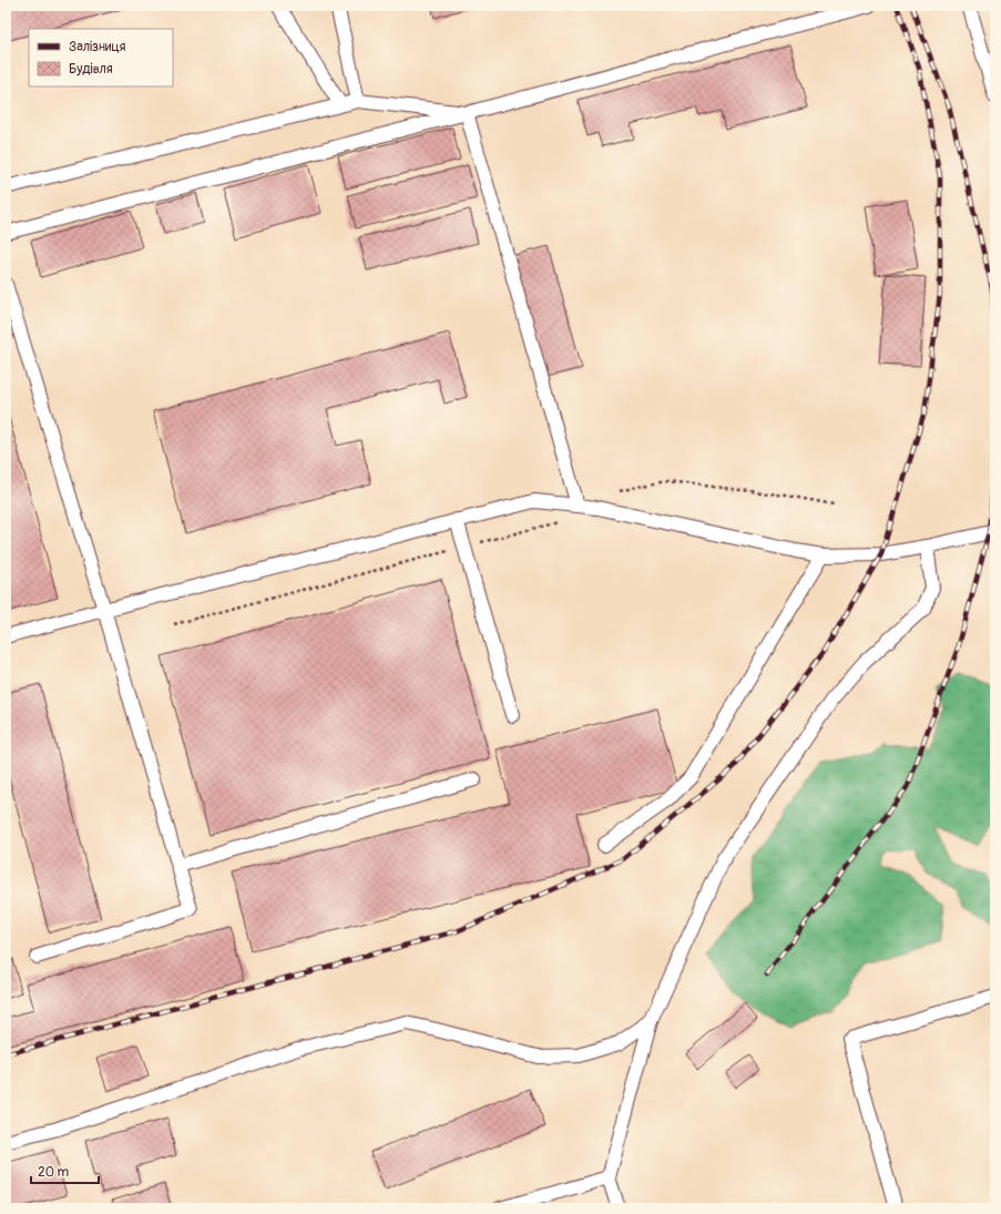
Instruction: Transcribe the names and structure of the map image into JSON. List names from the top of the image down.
{
  "legend": ["Залізниця", "Будівля"],
  "scale_bar": "20 m"
}
